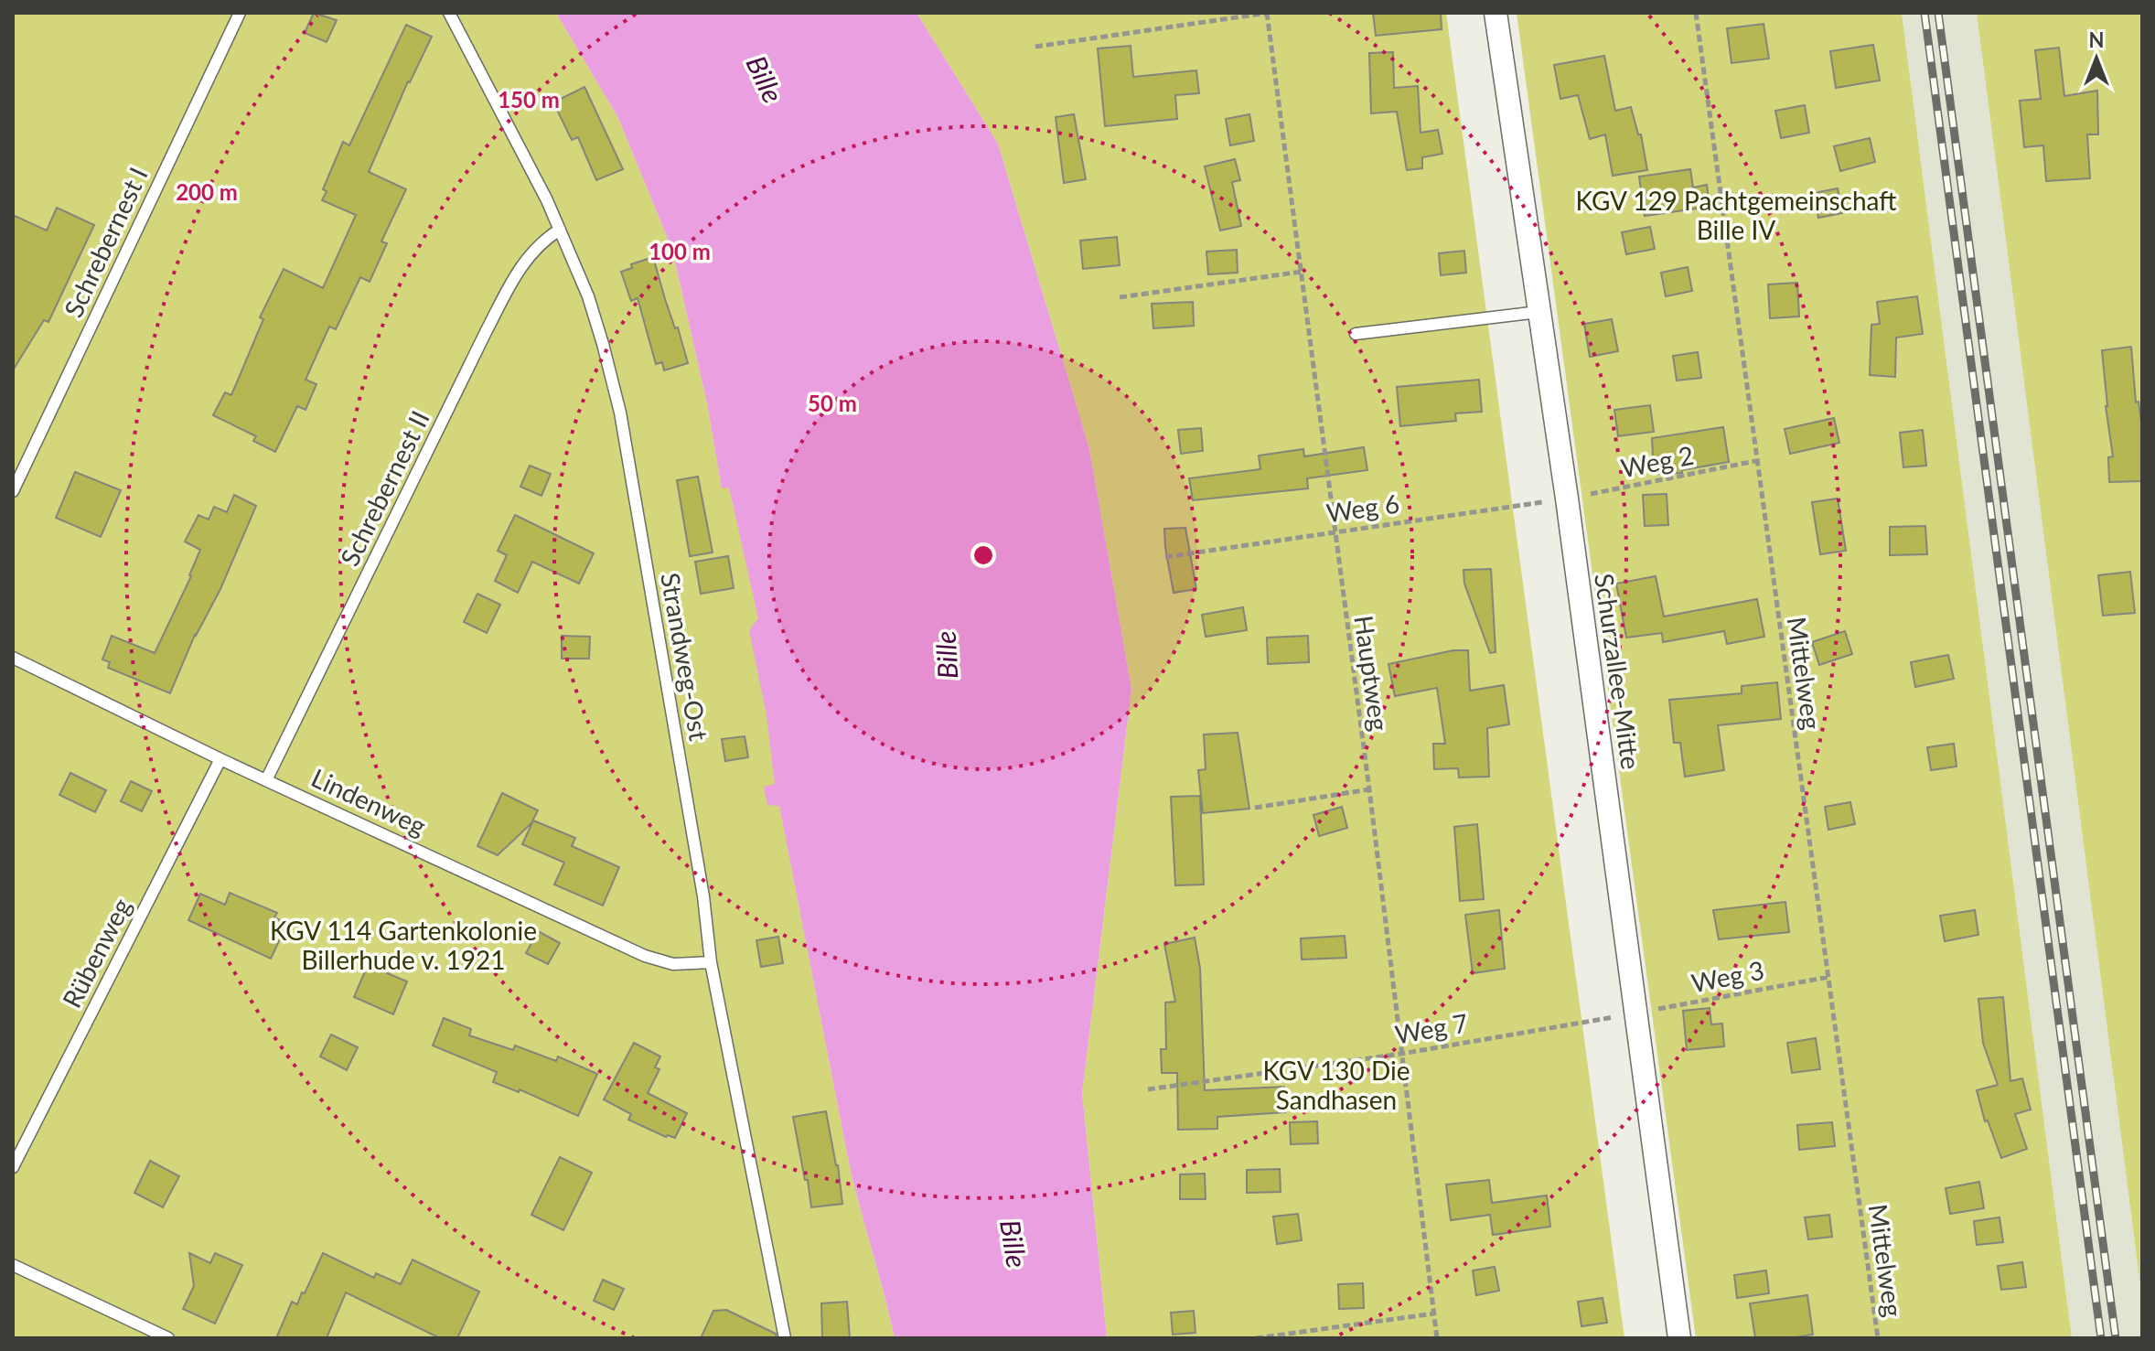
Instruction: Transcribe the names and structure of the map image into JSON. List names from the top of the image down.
{
  "streets": {
    "street": ["Schurzallee-Mitte"],
    "lane": [
      "Schrebernest I",
      "Schrebernest II",
      "Strandweg-Ost",
      "Lindenweg",
      "Rübenweg"
    ],
    "path": [
      "Weg 2",
      "Weg 6",
      "Hauptweg",
      "Mittelweg",
      "Weg 3",
      "Weg 7"
    ]
  },
  "crossings": [
    ["Weg 2", "Weg 6"],
    ["Weg 2", "Schurzallee-Mitte"],
    ["Weg 2", "Mittelweg"],
    ["Schrebernest II", "Strandweg-Ost"],
    ["Schrebernest II", "Lindenweg"],
    ["Weg 6", "Schurzallee-Mitte"],
    ["Weg 6", "Hauptweg"],
    ["Strandweg-Ost", "Lindenweg"],
    ["Schurzallee-Mitte", "Weg 3"],
    ["Schurzallee-Mitte", "Weg 7"],
    ["Hauptweg", "Weg 7"],
    ["Mittelweg", "Weg 3"],
    ["Lindenweg", "Rübenweg"],
    ["Weg 3", "Weg 7"]
  ],
  "water": ["Bille"],
  "parks": ["KGV 129 Pachtgemeinschaft Bille IV", "KGV 114 Gartenkolonie Billerhude v. 1921", "KGV 130 Die Sandhasen"],
  "north": "top",
  "rings": [
    "150 m",
    "200 m",
    "100 m",
    "50 m"
  ]
}
